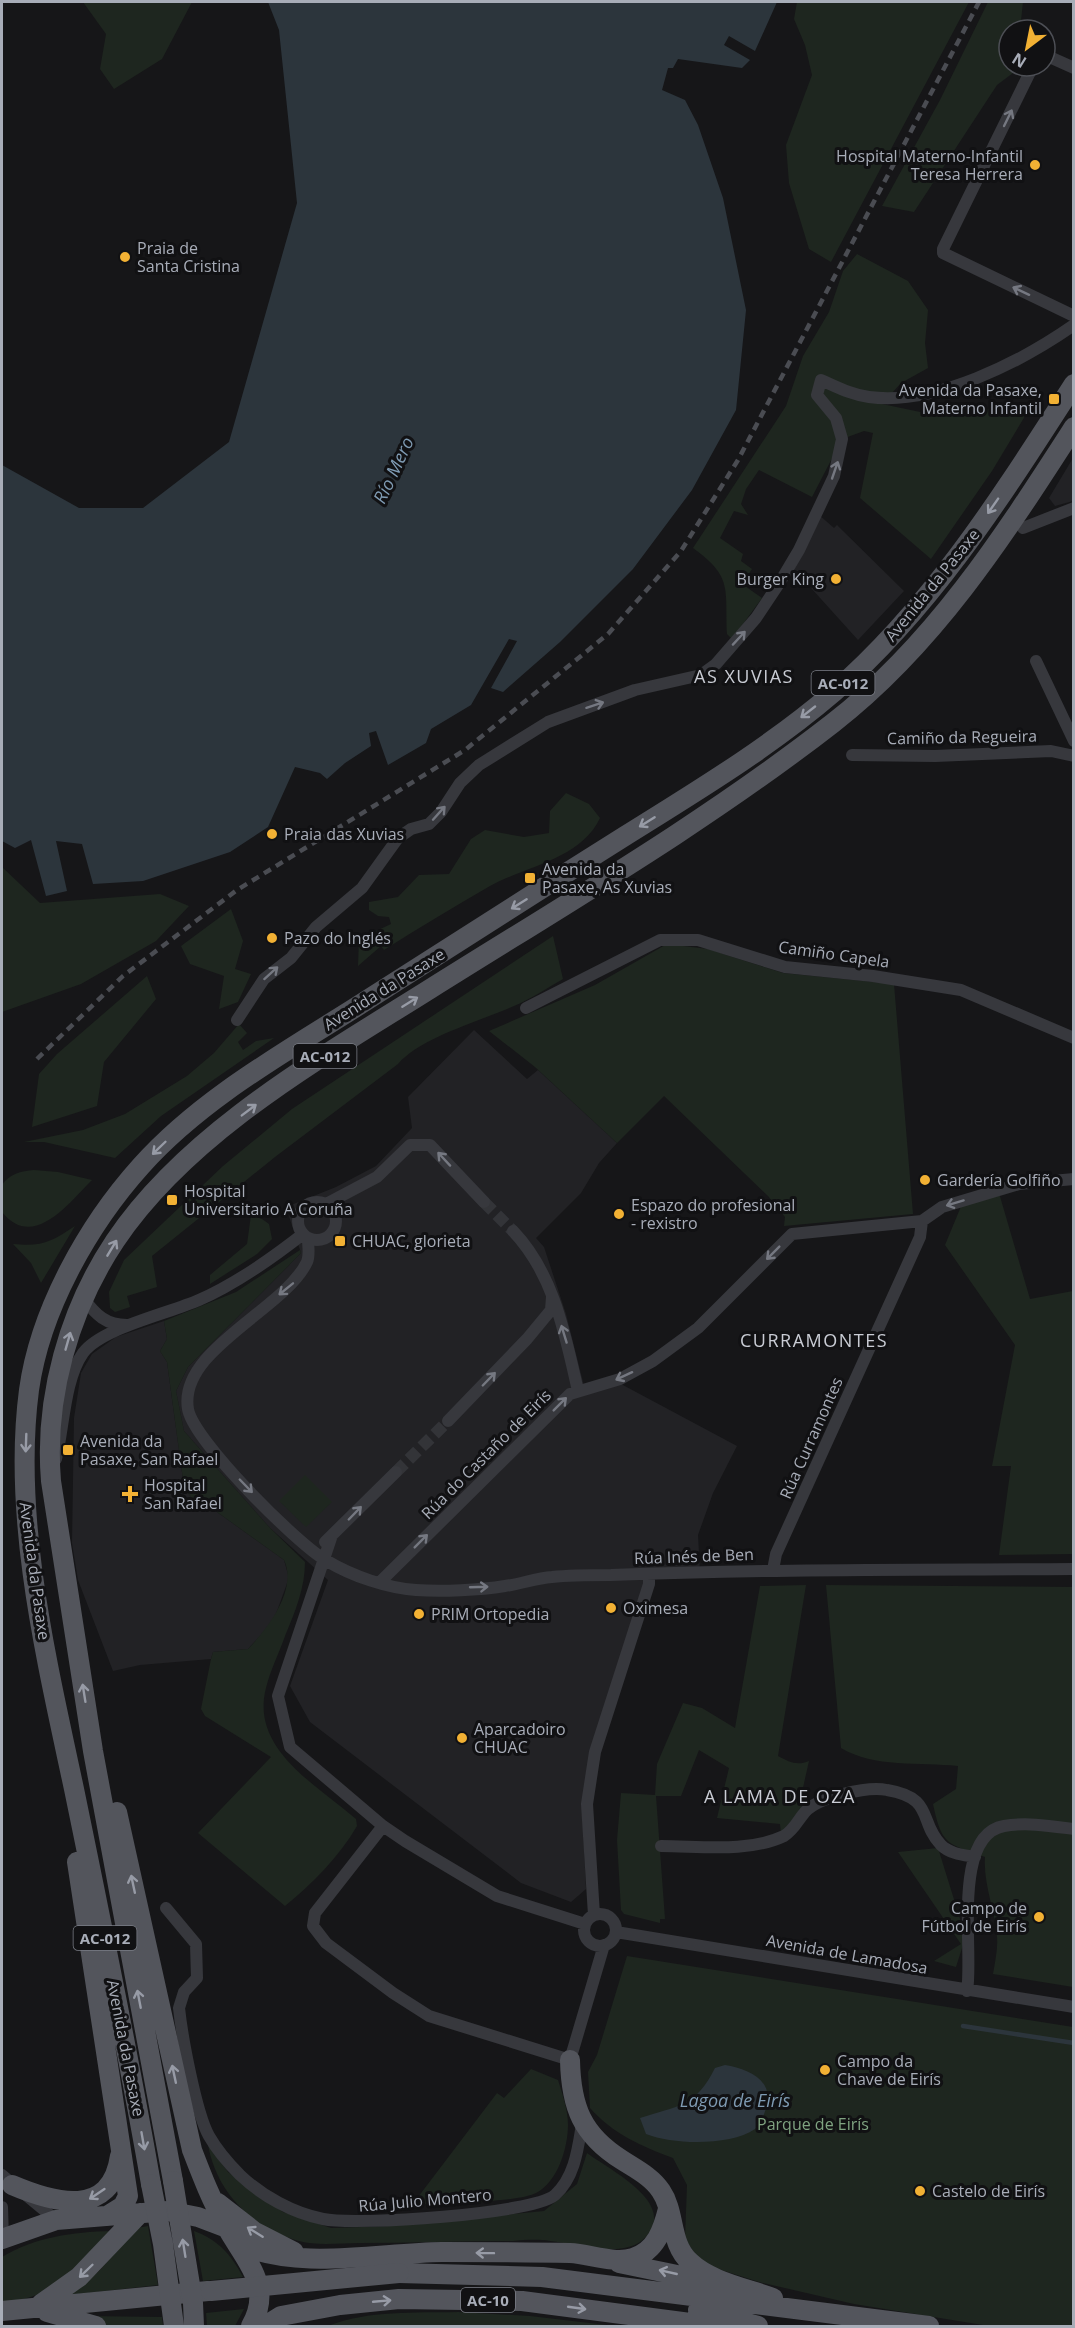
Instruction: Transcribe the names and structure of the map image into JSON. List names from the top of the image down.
{
  "streets": {
    "main road": ["Avenida da Pasaxe", "AC-012", "AC-10"],
    "street": [
      "Camiño da Regueira",
      "Camiño Capela",
      "Rúa Curramontes",
      "Rúa do Castaño de Eirís",
      "Rúa Inés de Ben",
      "Avenida de Lamadosa",
      "Rúa Julio Montero"
    ]
  },
  "crossings": [
    ["Rúa Curramontes", "Rúa do Castaño de Eirís"],
    ["Rúa Curramontes", "Rúa Inés de Ben"],
    ["Rúa do Castaño de Eirís", "Rúa Inés de Ben"]
  ],
  "districts": ["AS XUVIAS", "CURRAMONTES", "A LAMA DE OZA"],
  "water": ["Río Mero", "Lagoa de Eirís"],
  "parks": ["Parque de Eirís"],
  "places": {
    "other": [
      "Hospital Materno-Infantil Teresa Herrera",
      "Praia de Santa Cristina",
      "Burger King",
      "Praia das Xuvias",
      "Pazo do Inglés",
      "Gardería Golfiño",
      "Espazo do profesional - rexistro",
      "Oximesa",
      "PRIM Ortopedia",
      "Aparcadoiro CHUAC",
      "Campo de Fútbol de Eirís",
      "Campo da Chave de Eirís",
      "Castelo de Eirís"
    ],
    "transit": [
      "Avenida da Pasaxe, Materno Infantil",
      "Avenida da Pasaxe, As Xuvias",
      "Hospital Universitario A Coruña",
      "CHUAC, glorieta",
      "Avenida da Pasaxe, San Rafael"
    ],
    "health": ["Hospital San Rafael"]
  },
  "north": "bottom left"
}
